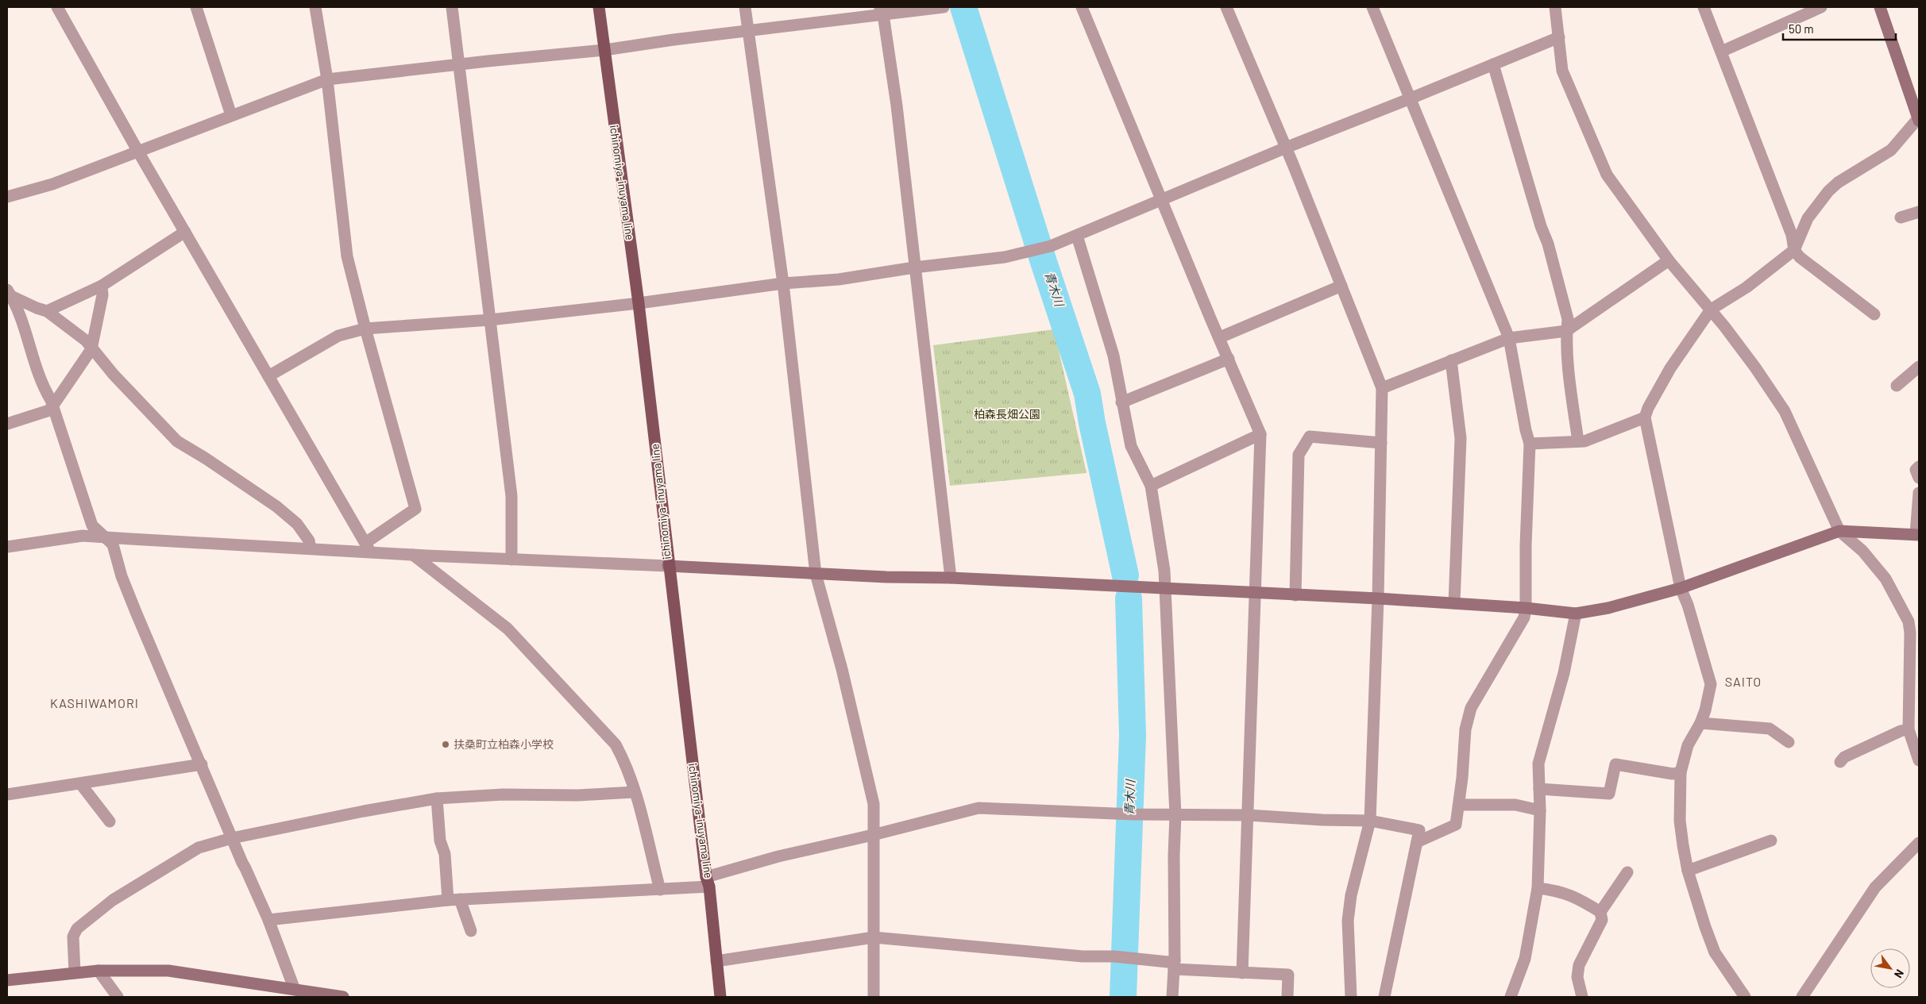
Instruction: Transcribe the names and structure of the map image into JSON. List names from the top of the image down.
{
  "streets": {
    "main road": ["ichinomiya-inuyama line"]
  },
  "districts": ["SAITO", "KASHIWAMORI"],
  "water": ["青木川"],
  "parks": ["柏森長畑公園"],
  "places": ["扶桑町立柏森小学校"],
  "scale_bar": "50 m",
  "north": "bottom right"
}
